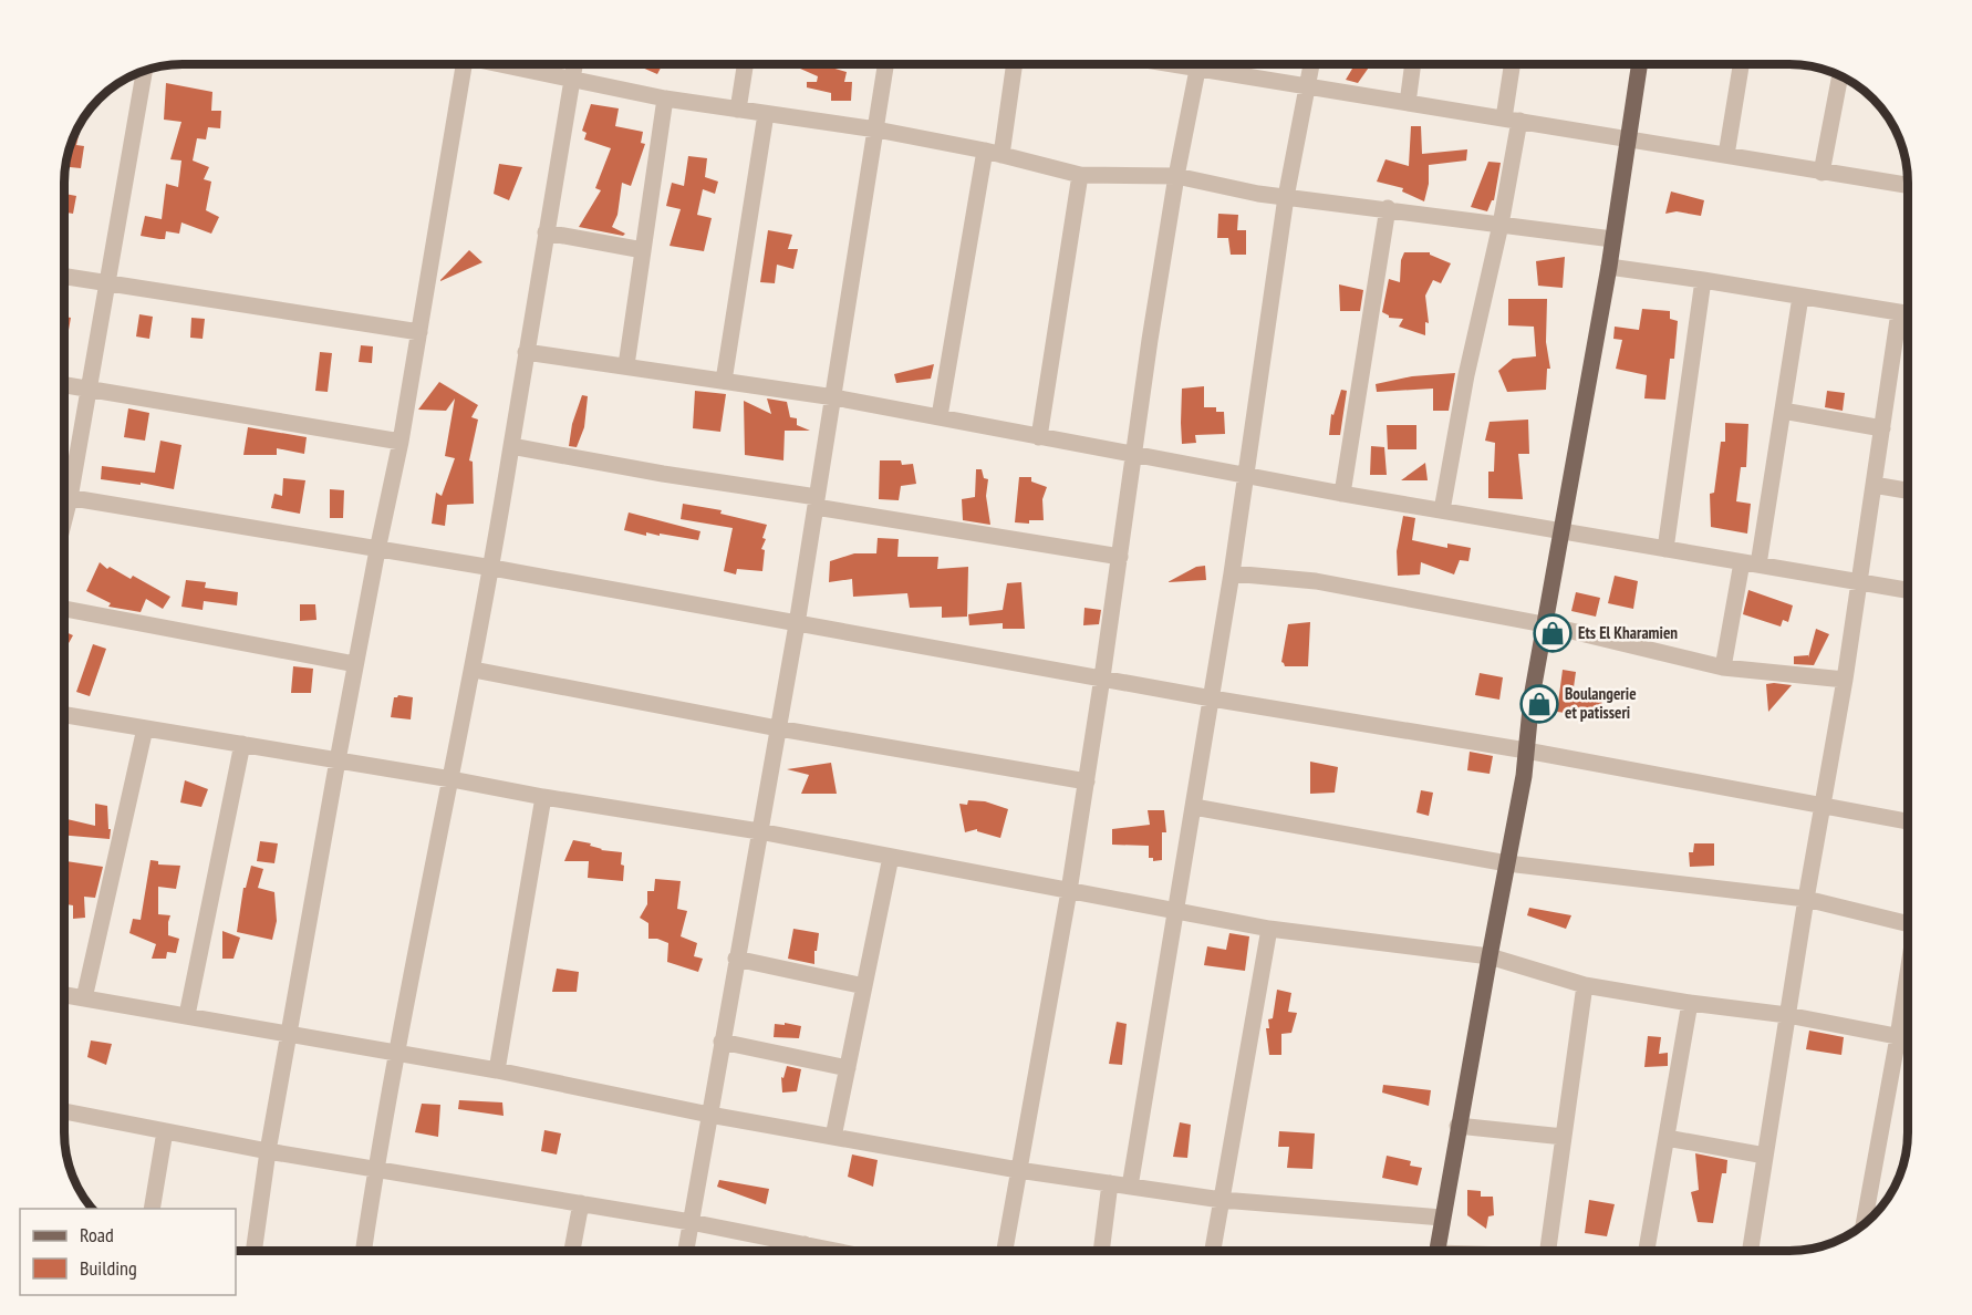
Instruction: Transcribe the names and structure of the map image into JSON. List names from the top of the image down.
{
  "places": {
    "shop": ["Ets El Kharamien", "Boulangerie et patisseri"]
  },
  "legend": ["Road", "Building"]
}
